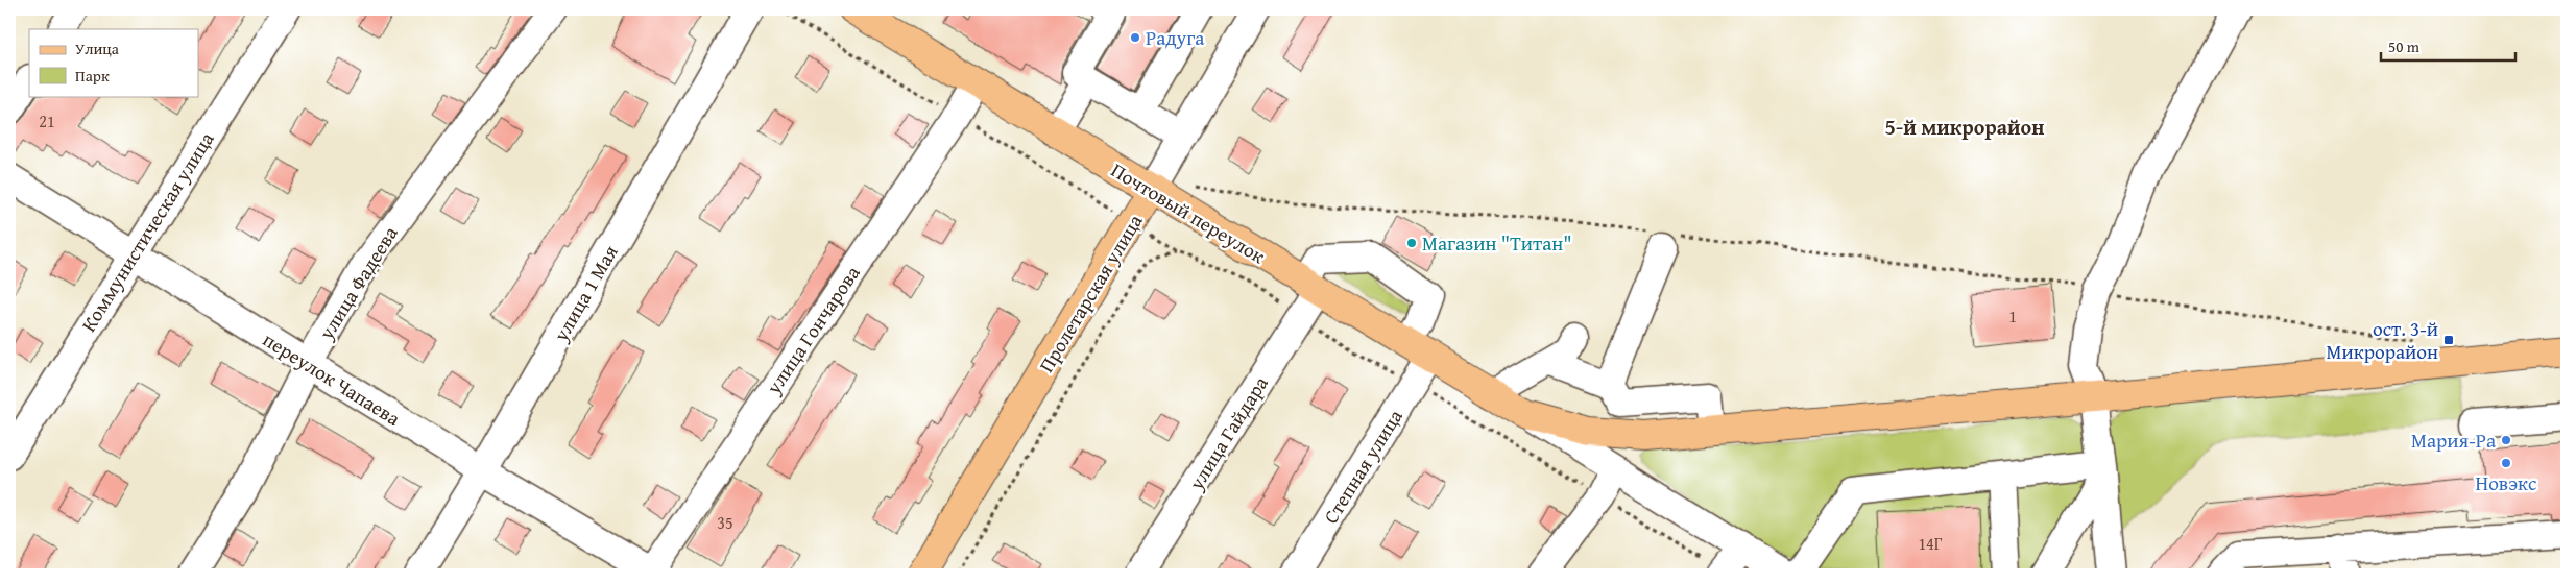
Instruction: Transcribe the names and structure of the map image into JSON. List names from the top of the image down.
{
  "streets": {
    "main road": ["Почтовый переулок", "Пролетарская улица"],
    "street": [
      "Коммунистическая улица",
      "улица Фадеева",
      "улица 1 Мая",
      "улица Гончарова",
      "переулок Чапаева",
      "улица Гайдара",
      "Степная улица"
    ]
  },
  "crossings": [
    ["Почтовый переулок", "Пролетарская улица"],
    ["Почтовый переулок", "улица Гончарова"],
    ["Почтовый переулок", "улица Гайдара"],
    ["Почтовый переулок", "Степная улица"],
    ["Коммунистическая улица", "переулок Чапаева"],
    ["улица Фадеева", "переулок Чапаева"],
    ["улица 1 Мая", "переулок Чапаева"],
    ["улица Гончарова", "переулок Чапаева"],
    ["улица Гайдара", "Степная улица"]
  ],
  "districts": ["5-й микрорайон"],
  "places": {
    "other": [
      "Радуга",
      "Магазин \"Титан\"",
      "Мария-Ра",
      "Новэкс"
    ],
    "transit": ["ост. 3-й Микрорайон"]
  },
  "house_numbers": [
    "21",
    "1",
    "35",
    "14Г"
  ],
  "legend": ["Улица", "Парк"],
  "scale_bar": "50 m"
}
